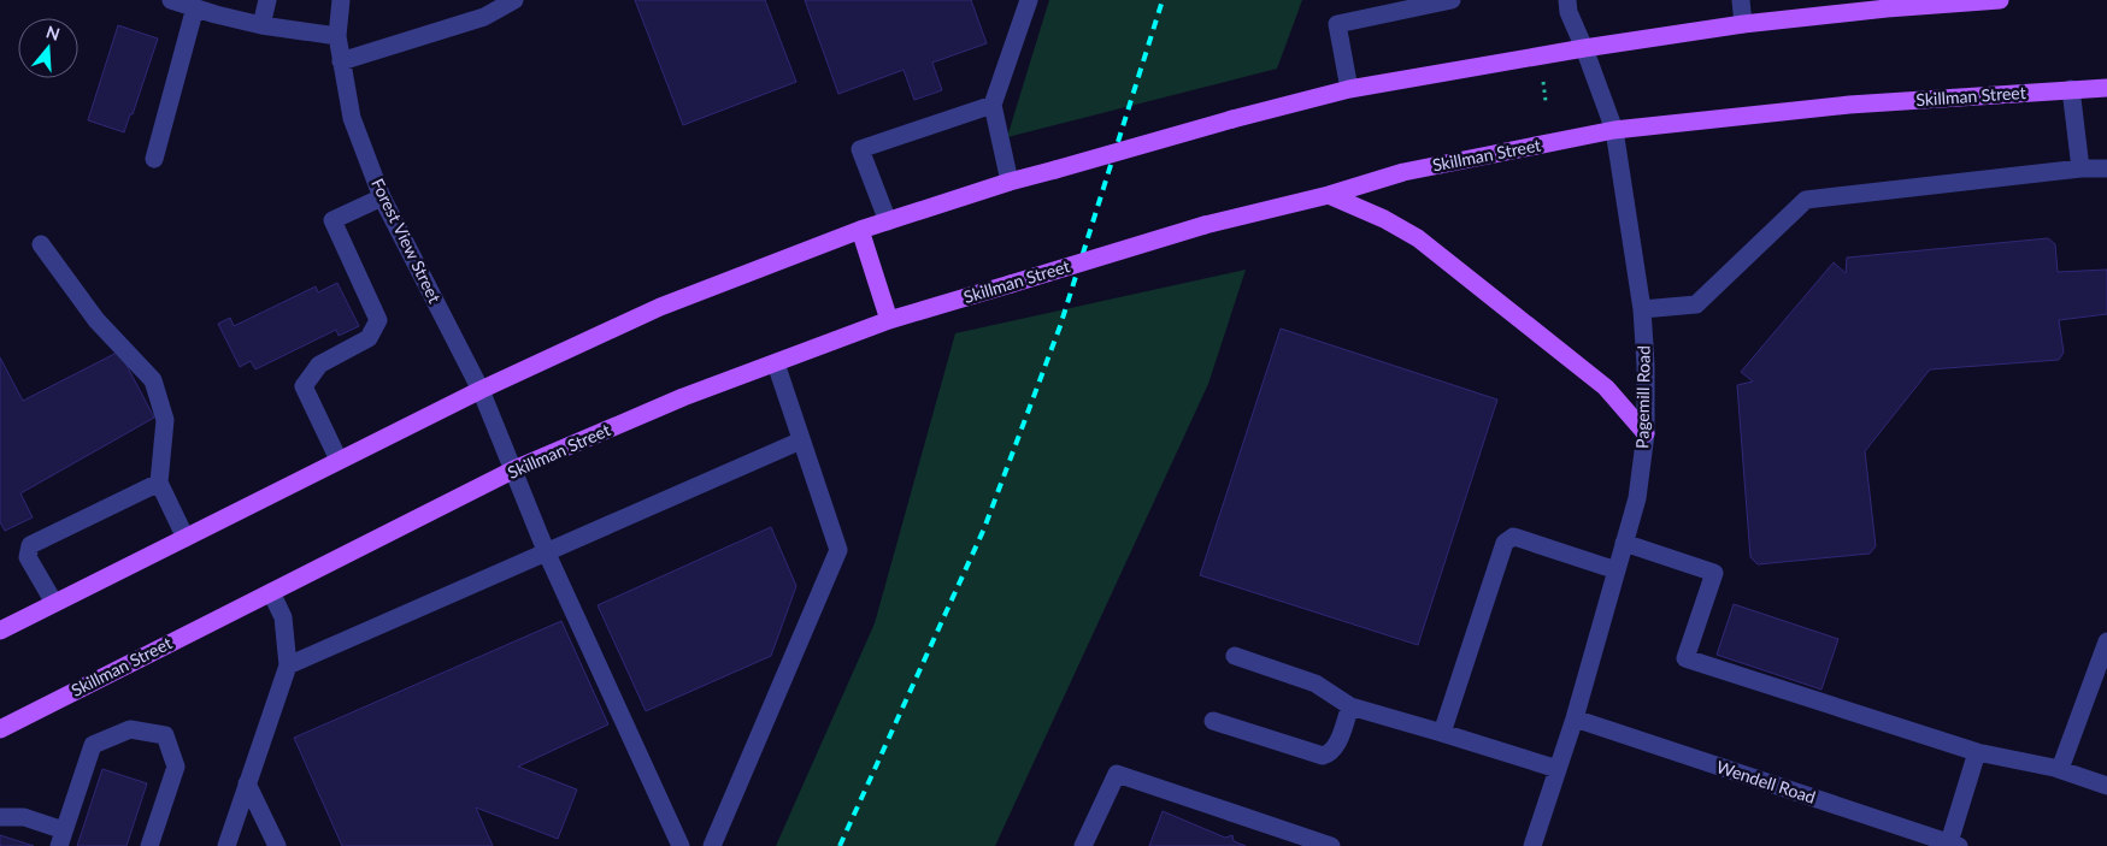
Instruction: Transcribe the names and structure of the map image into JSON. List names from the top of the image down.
{
  "streets": {
    "main road": ["Skillman Street"],
    "street": ["Forest View Street", "Pagemill Road", "Wendell Road"]
  },
  "crossings": [
    ["Skillman Street", "Forest View Street"],
    ["Skillman Street", "Pagemill Road"],
    ["Pagemill Road", "Wendell Road"]
  ],
  "north": "top"
}
